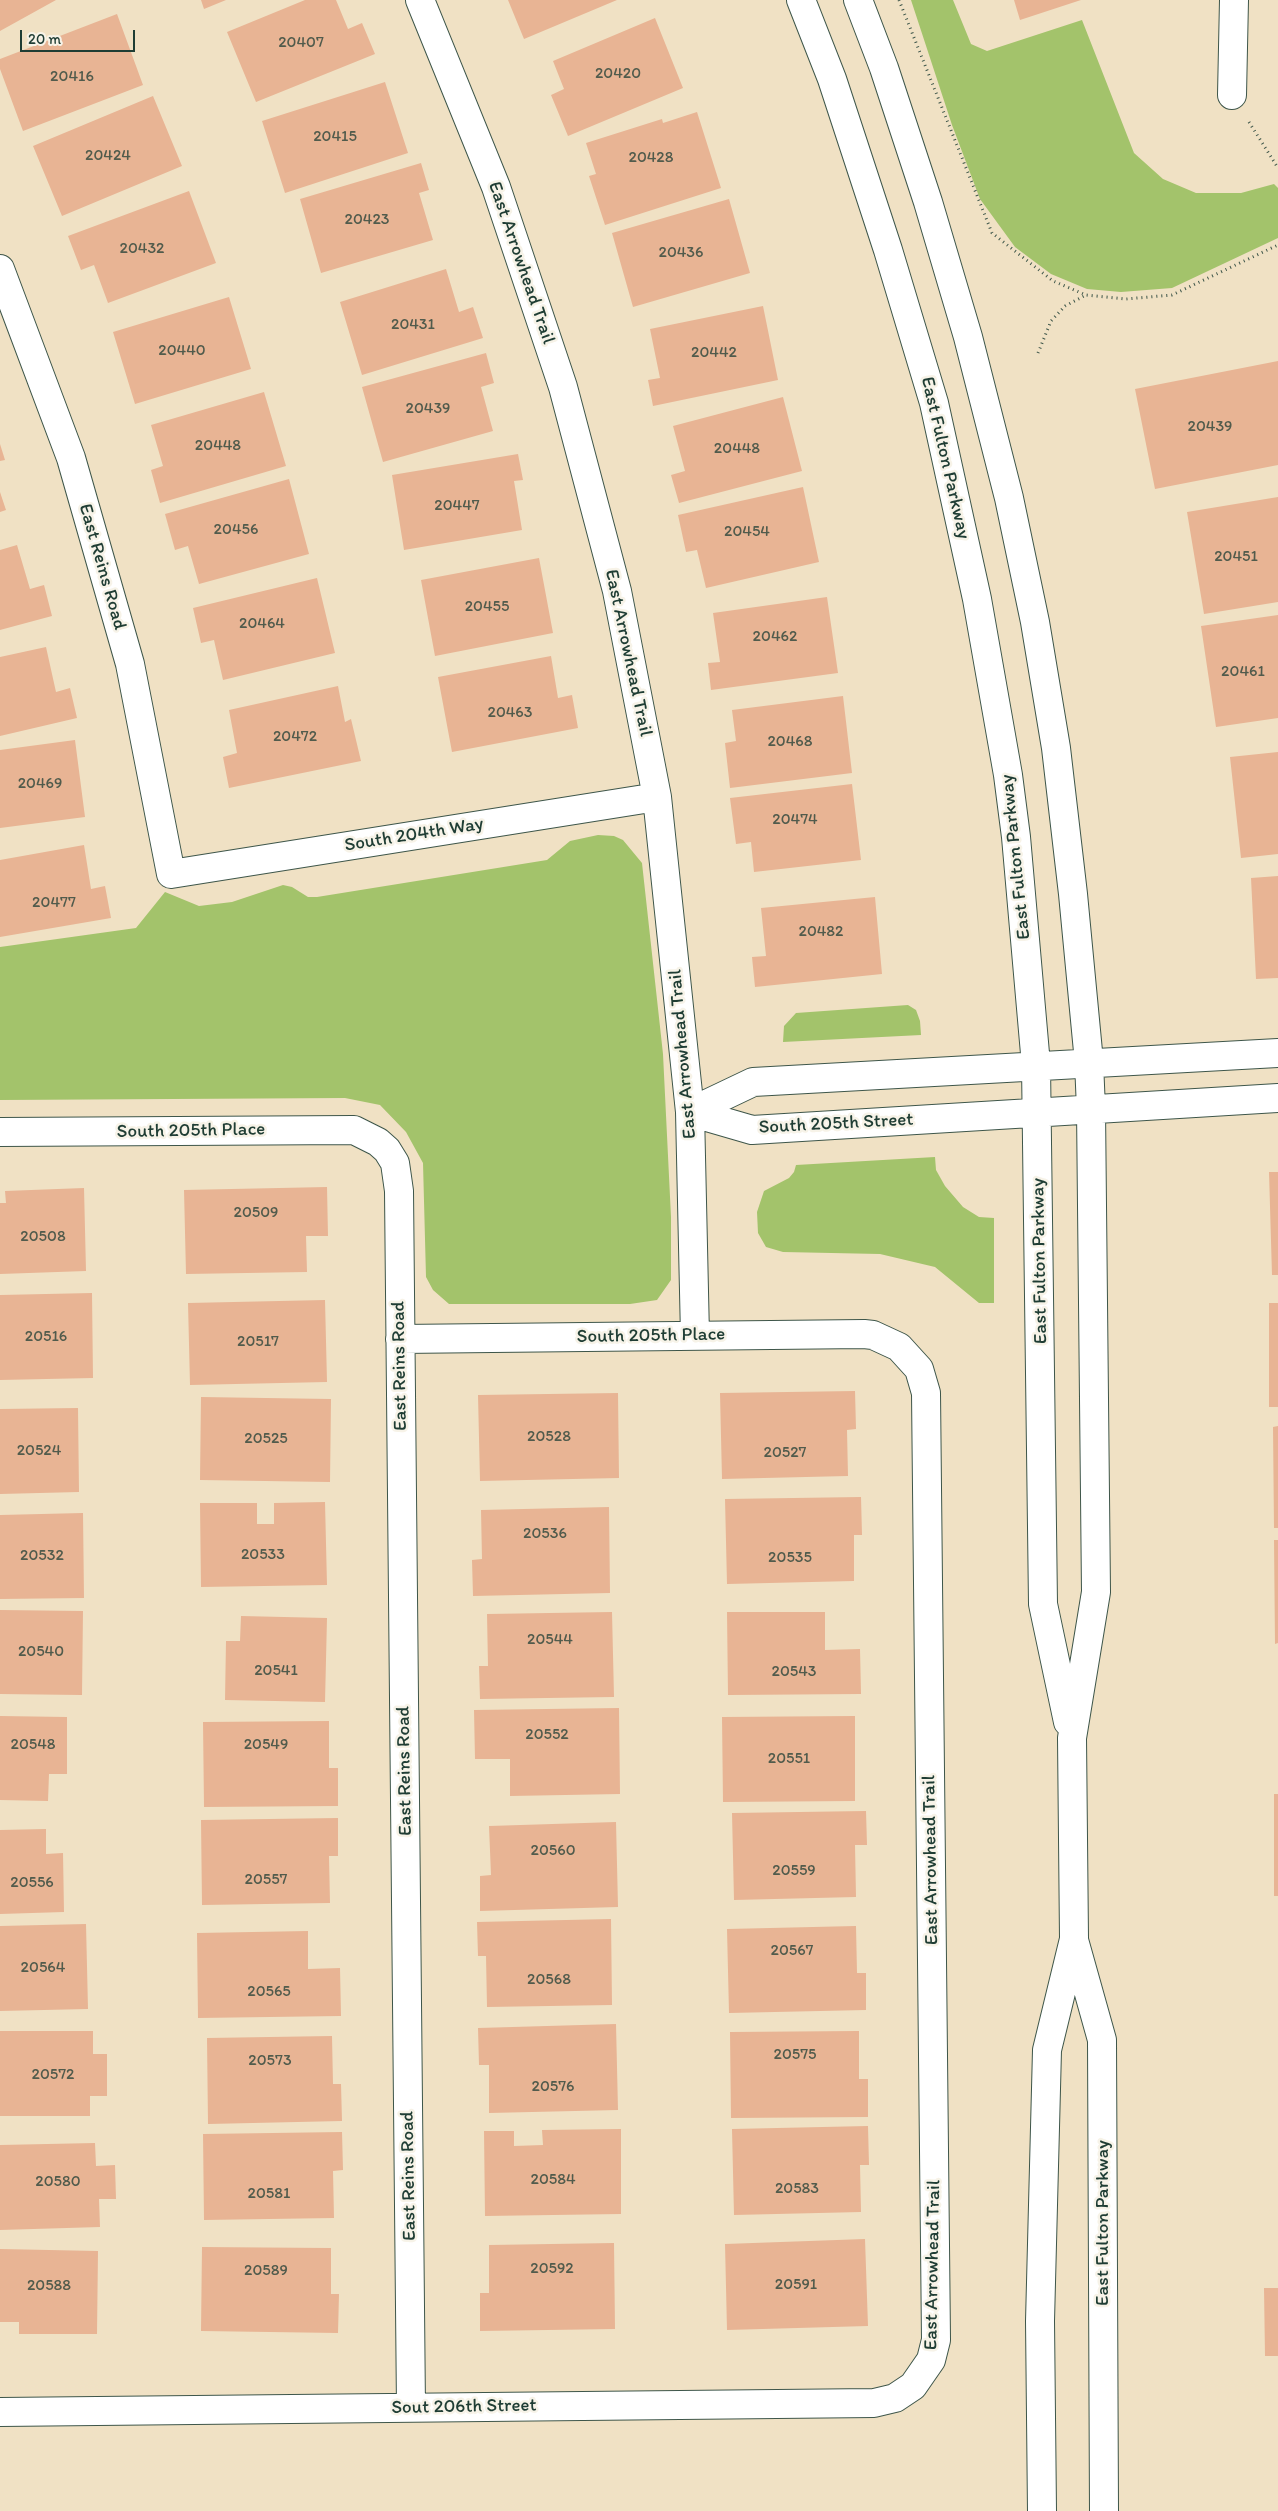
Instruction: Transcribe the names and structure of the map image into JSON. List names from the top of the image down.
{
  "streets": {
    "street": [
      "East Arrowhead Trail",
      "East Fulton Parkway",
      "East Reins Road",
      "South 204th Way",
      "South 205th Street",
      "South 205th Place",
      "Sout 206th Street"
    ]
  },
  "crossings": [
    ["East Arrowhead Trail", "South 204th Way"],
    ["East Arrowhead Trail", "South 205th Street"],
    ["East Arrowhead Trail", "South 205th Place"],
    ["East Arrowhead Trail", "Sout 206th Street"],
    ["East Fulton Parkway", "South 205th Street"],
    ["East Reins Road", "South 204th Way"],
    ["East Reins Road", "South 205th Place"],
    ["East Reins Road", "Sout 206th Street"]
  ],
  "house_numbers": [
    "20407",
    "20420",
    "20416",
    "20415",
    "20424",
    "20428",
    "20423",
    "20432",
    "20436",
    "20431",
    "20440",
    "20442",
    "20439",
    "20439",
    "20448",
    "20448",
    "20447",
    "20456",
    "20454",
    "20451",
    "20455",
    "20464",
    "20462",
    "20461",
    "20463",
    "20472",
    "20468",
    "20469",
    "20474",
    "20477",
    "20482",
    "20509",
    "20508",
    "20516",
    "20517",
    "20528",
    "20525",
    "20524",
    "20527",
    "20536",
    "20533",
    "20532",
    "20535",
    "20544",
    "20540",
    "20541",
    "20543",
    "20552",
    "20548",
    "20549",
    "20551",
    "20560",
    "20559",
    "20557",
    "20556",
    "20567",
    "20564",
    "20568",
    "20565",
    "20575",
    "20573",
    "20572",
    "20576",
    "20584",
    "20580",
    "20583",
    "20581",
    "20592",
    "20589",
    "20591",
    "20588"
  ],
  "scale_bar": "20 m"
}
